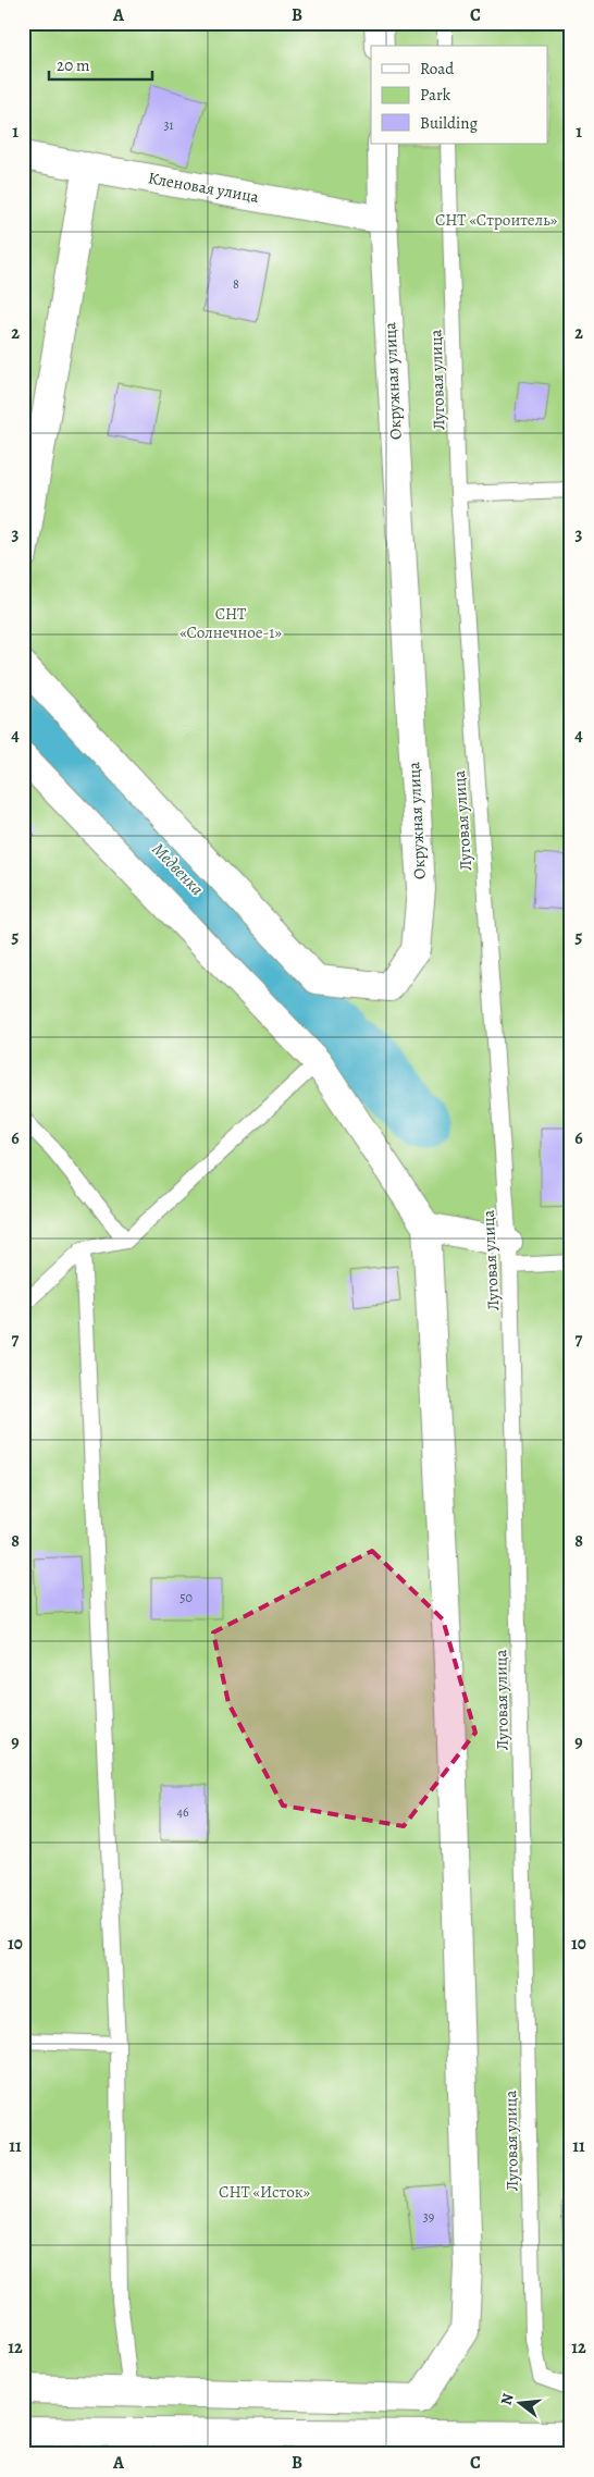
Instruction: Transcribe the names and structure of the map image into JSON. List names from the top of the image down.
{
  "streets": {
    "street": ["Кленовая улица", "Окружная улица"],
    "lane": ["Луговая улица"]
  },
  "crossings": [
    ["Кленовая улица", "Окружная улица"]
  ],
  "water": ["Медвенка"],
  "parks": ["СНТ «Строитель»", "СНТ «Солнечное-1»", "СНТ «Исток»"],
  "house_numbers": [
    "31",
    "8",
    "50",
    "46",
    "39"
  ],
  "legend": ["Road", "Park", "Building"],
  "scale_bar": "20 m",
  "north": "left",
  "grid": {
    "columns": ["A", "B", "C"],
    "rows": [
      "1",
      "2",
      "3",
      "4",
      "5",
      "6",
      "7",
      "8",
      "9",
      "10",
      "11",
      "12"
    ]
  }
}
